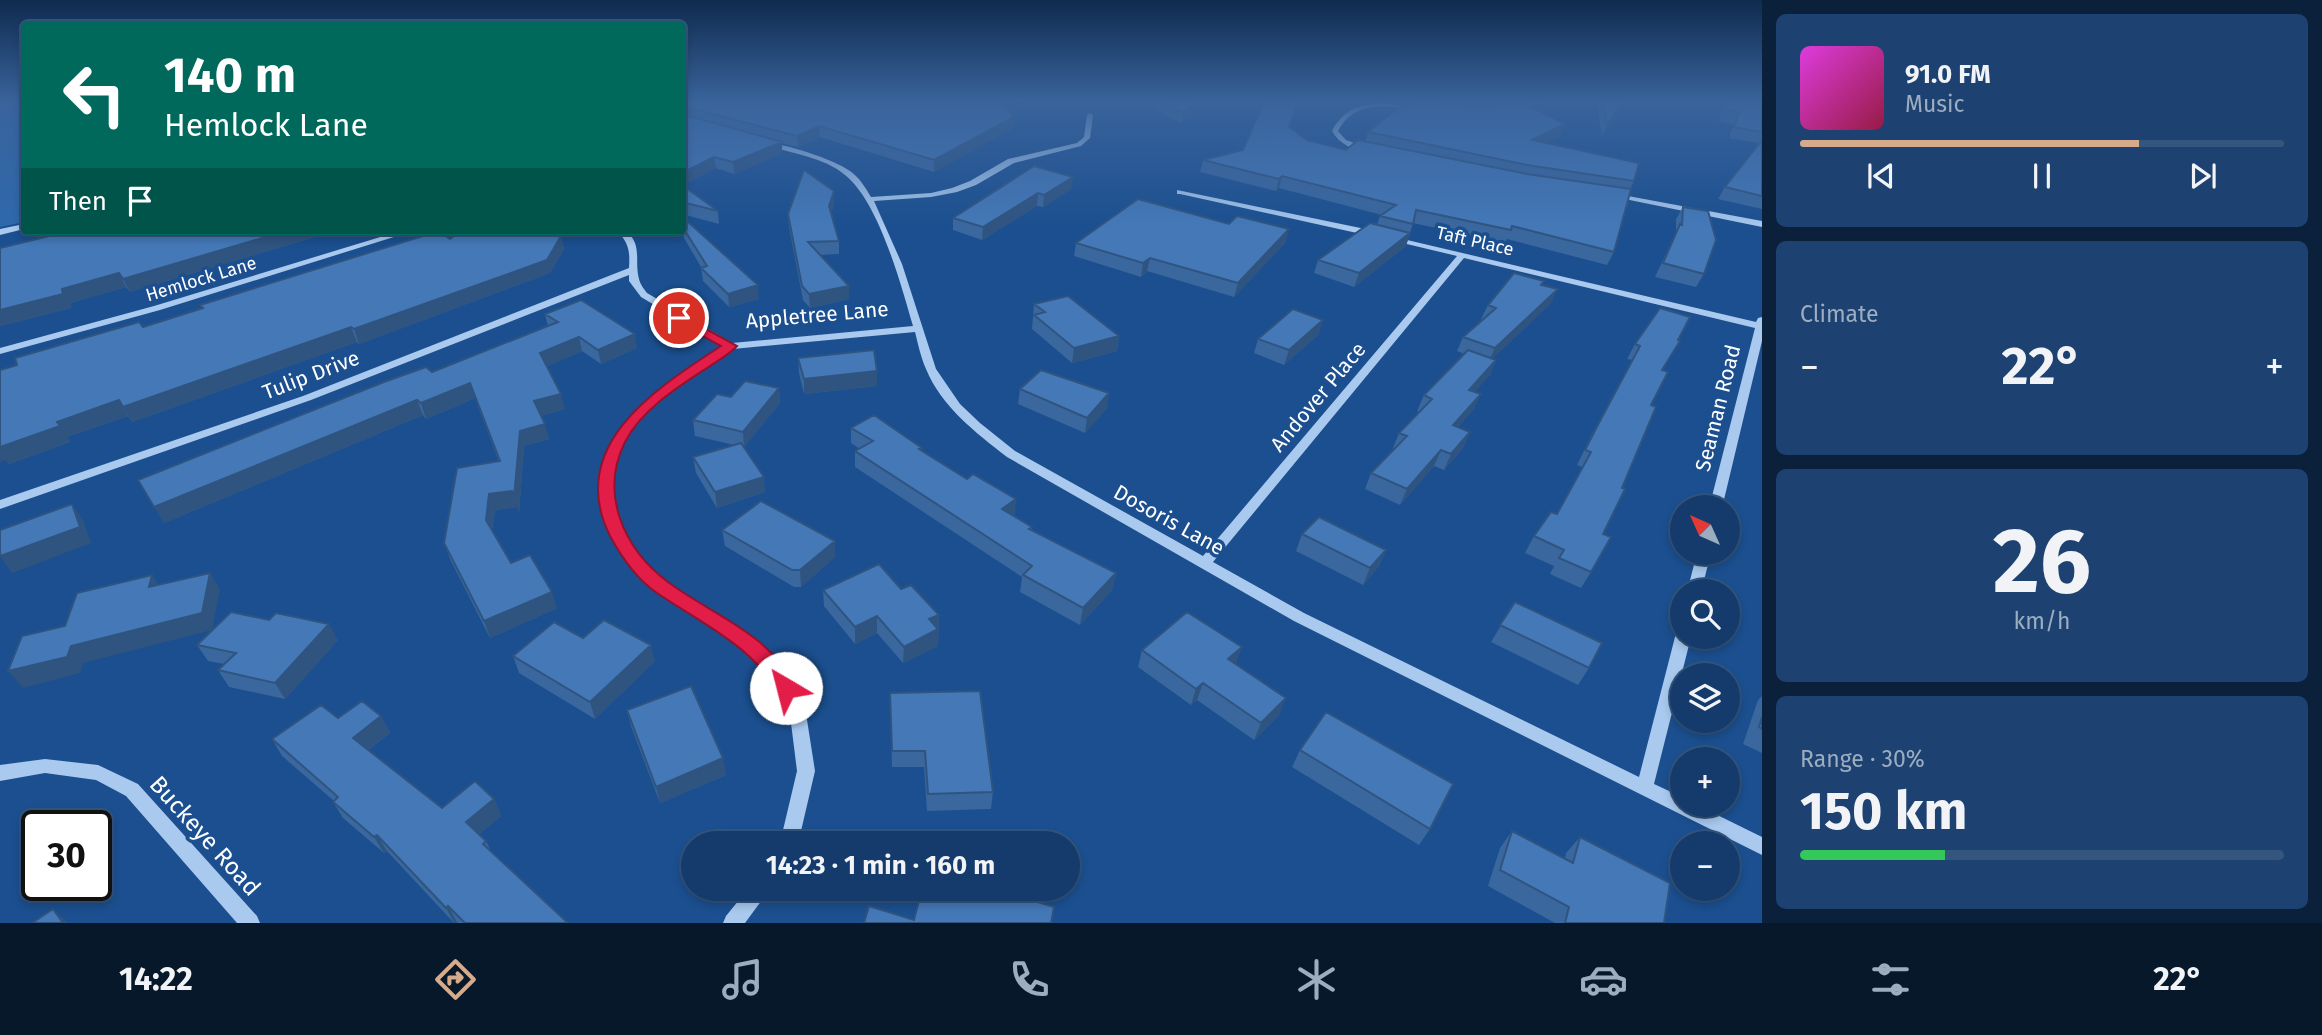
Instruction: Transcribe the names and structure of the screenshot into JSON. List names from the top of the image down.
{
  "streets": {
    "street": [
      "Taft Place",
      "Hemlock Lane",
      "Appletree Lane",
      "Tulip Drive",
      "Andover Place",
      "Seaman Road",
      "Dosoris Lane",
      "Buckeye Road"
    ]
  },
  "crossings": [
    ["Taft Place", "Andover Place"],
    ["Taft Place", "Seaman Road"],
    ["Appletree Lane", "Dosoris Lane"],
    ["Andover Place", "Dosoris Lane"]
  ],
  "north": "top left",
  "page": {
    "turn": ["140 m", "Hemlock Lane"],
    "song": ["91.0 FM", "Music"],
    "then": "Then",
    "tile": [
      "Climate",
      ["26", "km/h"],
      ["Range · 30%", "150 km"]
    ],
    "heat": ["−", "22°", "+"],
    "map_buttons": ["+", "−"],
    "limit": "30",
    "trip": "14:23 · 1 min · 160 m",
    "tabs": ["14:22", "22°"]
  }
}
